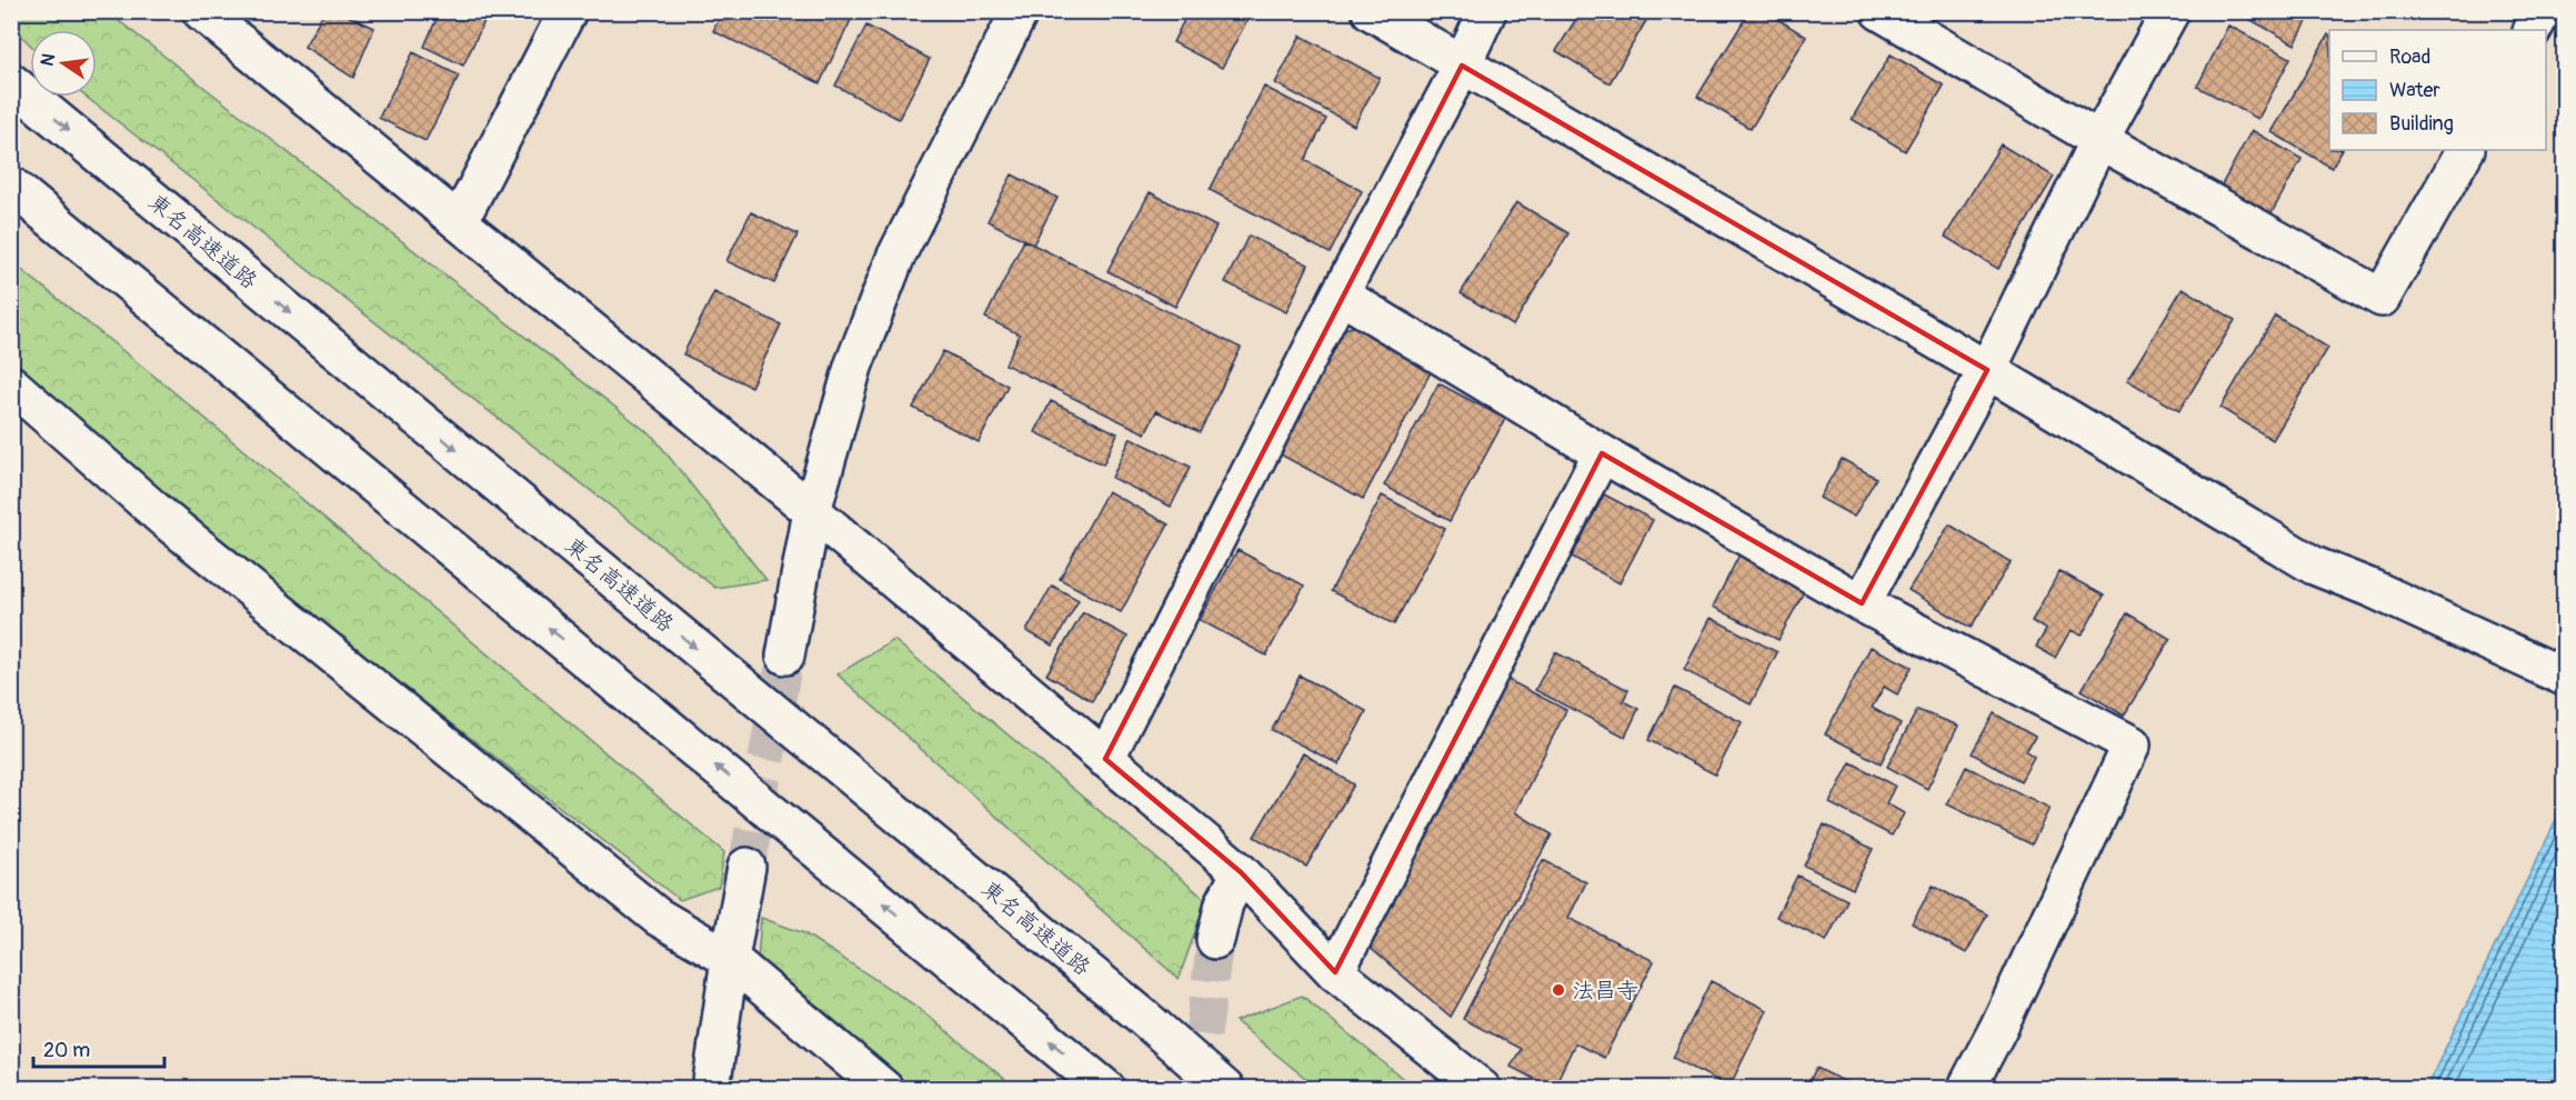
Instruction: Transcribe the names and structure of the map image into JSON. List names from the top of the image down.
{
  "streets": {
    "main road": ["東名高速道路"]
  },
  "places": ["法昌寺"],
  "legend": ["Road", "Water", "Building"],
  "scale_bar": "20 m",
  "north": "left"
}
